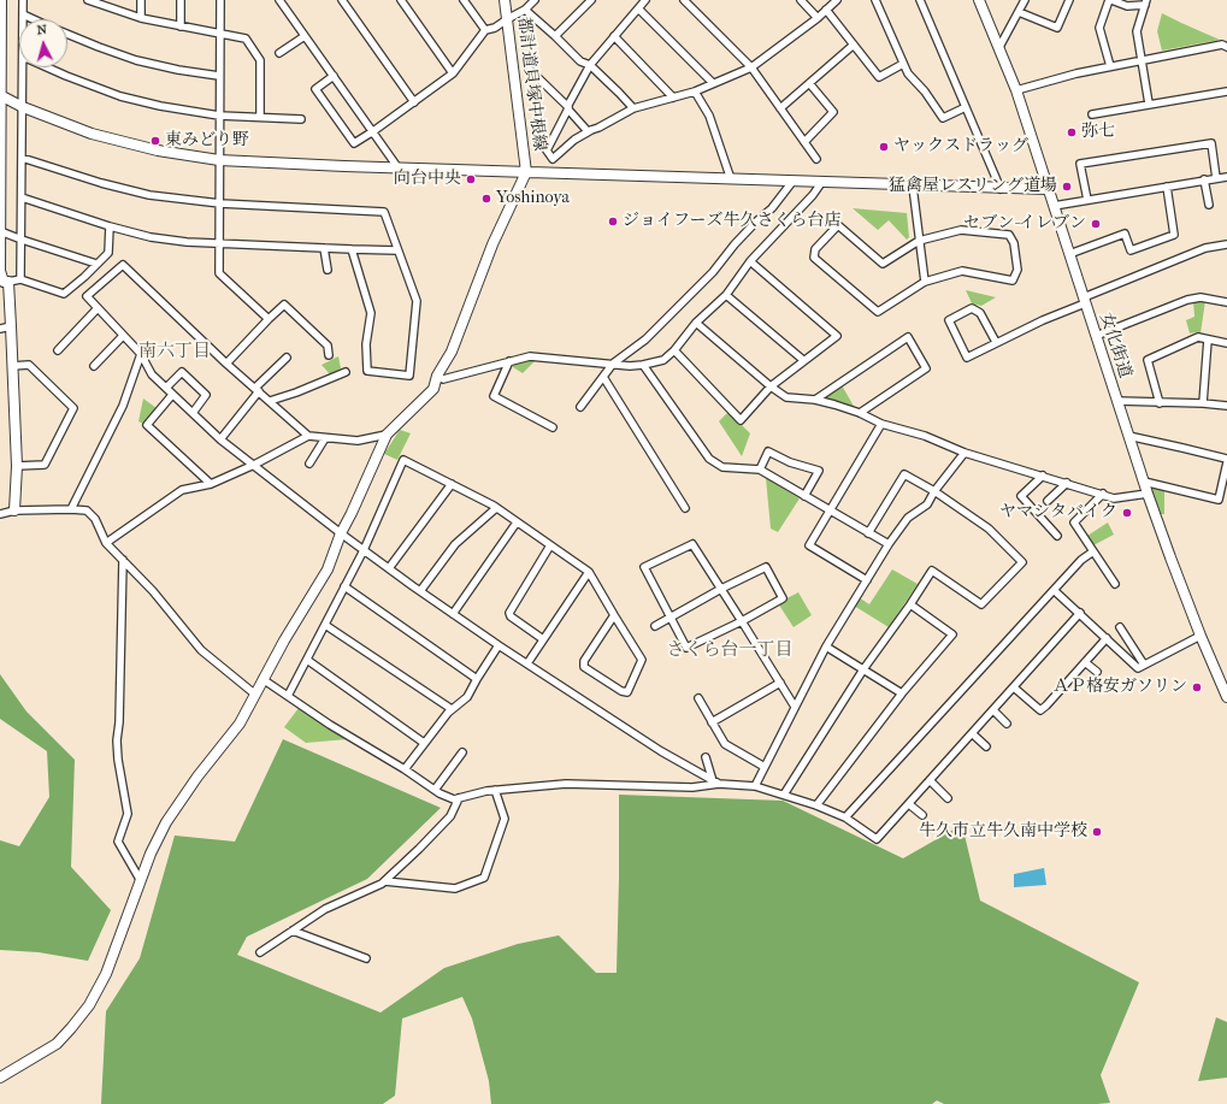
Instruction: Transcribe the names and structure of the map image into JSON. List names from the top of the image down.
{
  "streets": {
    "street": ["都計道貝塚中根線", "女化街道"]
  },
  "districts": ["南六丁目", "さくら台一丁目"],
  "places": [
    "弥七",
    "東みどり野",
    "ヤックスドラッグ",
    "向台中央",
    "猛禽屋レスリング道場",
    "Yoshinoya",
    "ジョイフーズ牛久さくら台店",
    "セブン-イレブン",
    "ヤマシタバイク",
    "ＡＰ格安ガソリン",
    "牛久市立牛久南中学校"
  ],
  "north": "top"
}
